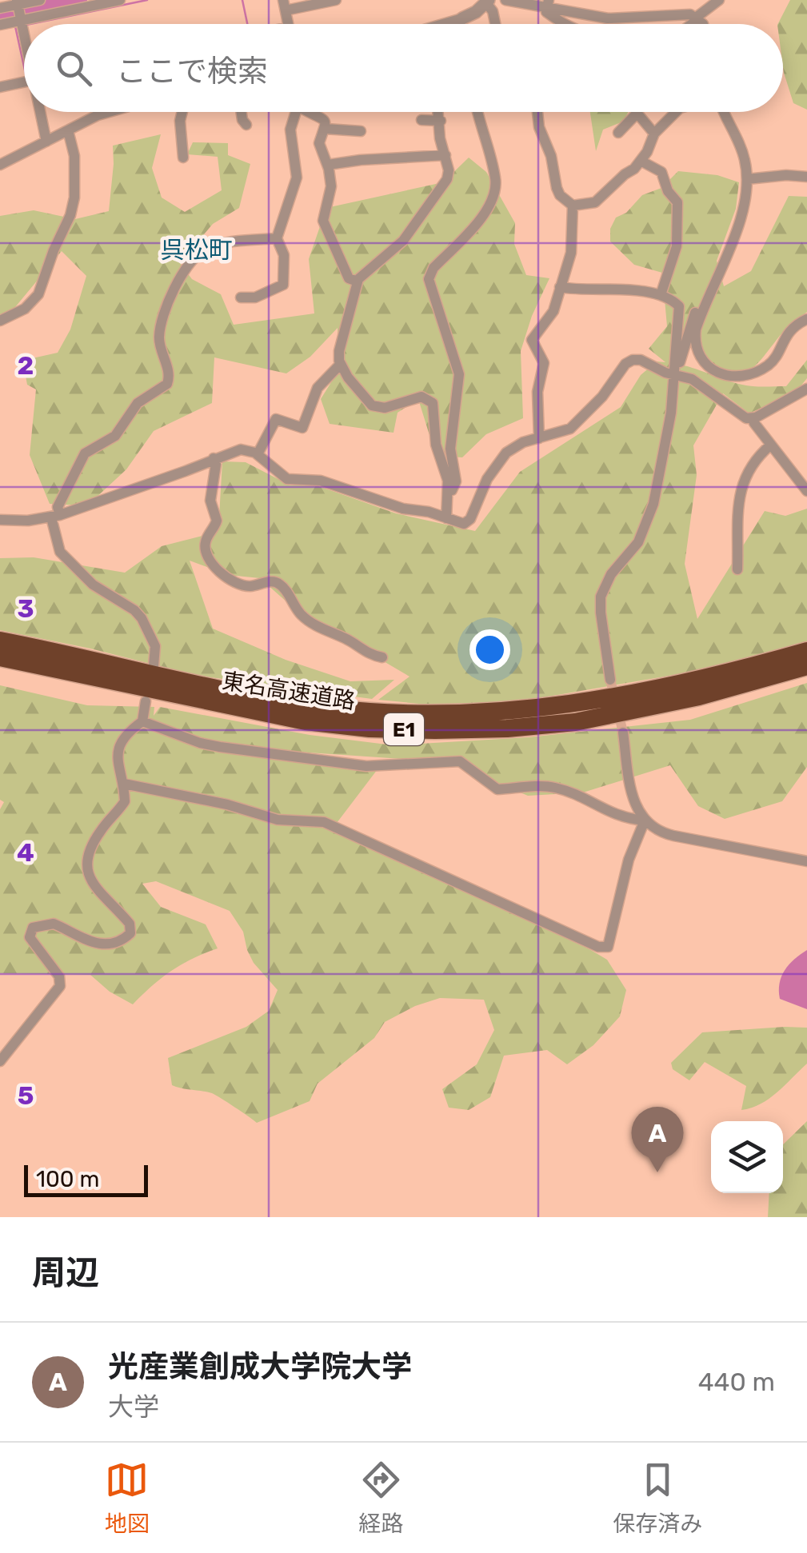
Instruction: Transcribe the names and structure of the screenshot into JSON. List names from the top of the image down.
{
  "streets": {
    "highway": ["東名高速道路", "E1"]
  },
  "districts": ["呉松町"],
  "scale_bar": "100 m",
  "page": {
    "search": "ここで検索",
    "pins": "A",
    "scale": "100 m",
    "heading": "周辺",
    "list": [
      {
        "mark": "A",
        "name": "光産業創成大学院大学",
        "note": "大学",
        "value": "440 m"
      }
    ],
    "nav": ["地図", "経路", "保存済み"]
  },
  "grid": {
    "rows": [
      "2",
      "3",
      "4",
      "5"
    ]
  }
}
